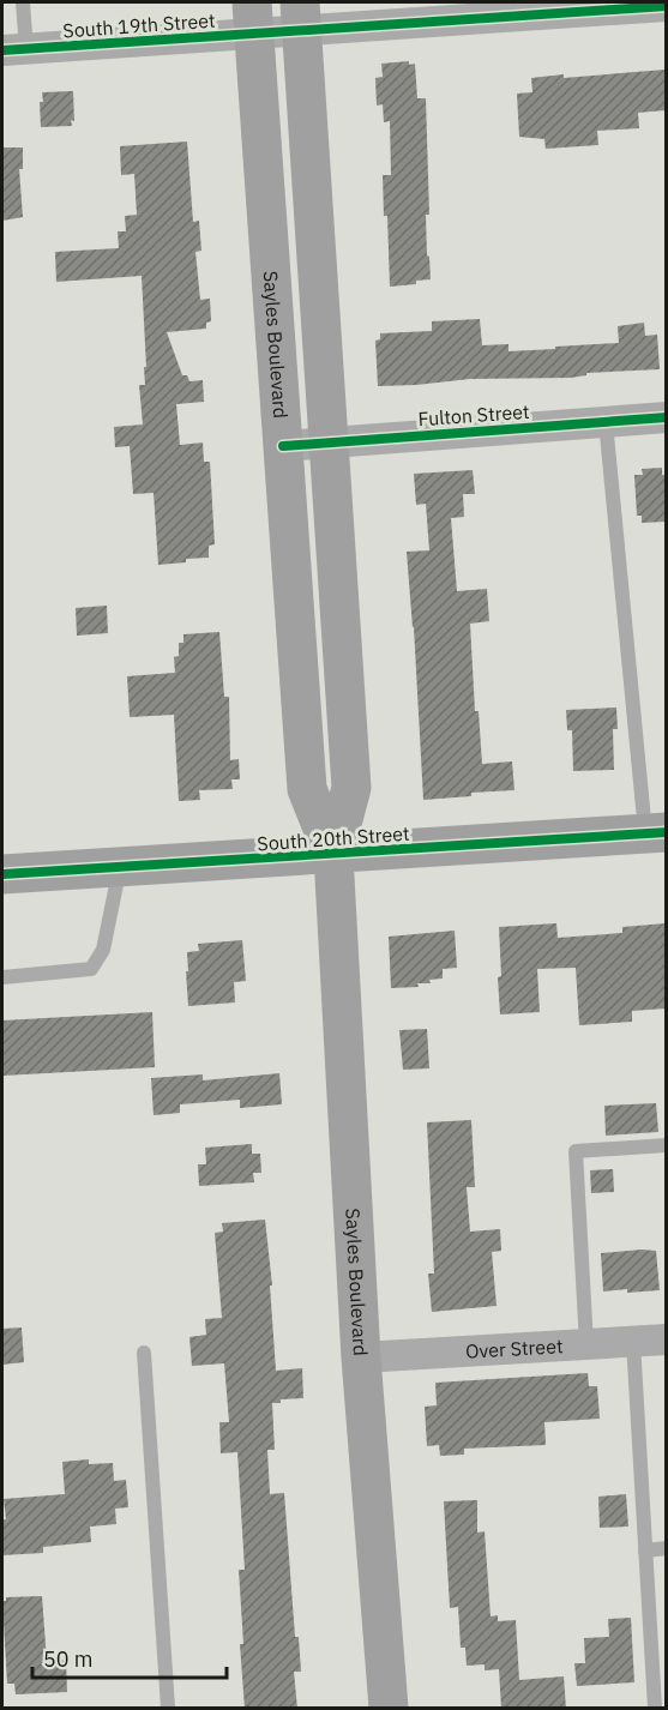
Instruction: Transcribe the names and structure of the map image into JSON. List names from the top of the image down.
{
  "streets": {
    "main road": ["Sayles Boulevard", "South 20th Street"],
    "street": ["South 19th Street", "Fulton Street", "Over Street"]
  },
  "crossings": [
    ["South 19th Street", "Sayles Boulevard"],
    ["Sayles Boulevard", "Fulton Street"],
    ["Sayles Boulevard", "South 20th Street"],
    ["Sayles Boulevard", "Over Street"]
  ],
  "scale_bar": "50 m"
}
